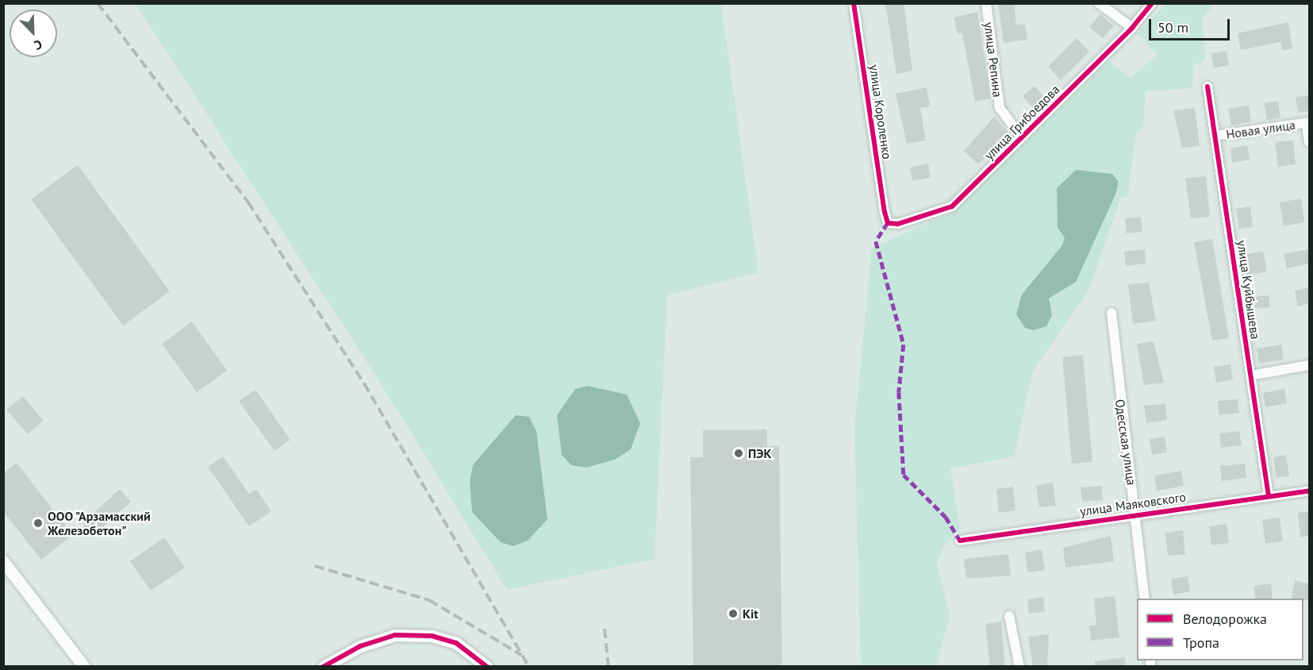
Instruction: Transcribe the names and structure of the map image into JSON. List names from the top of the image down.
{
  "streets": {
    "street": [
      "улица Репина",
      "улица Короленко",
      "улица Грибоедова",
      "Новая улица",
      "улица Куйбышева",
      "Одесская улица",
      "улица Маяковского"
    ]
  },
  "crossings": [
    ["улица Репина", "улица Грибоедова"],
    ["улица Короленко", "улица Грибоедова"],
    ["Новая улица", "улица Куйбышева"],
    ["улица Куйбышева", "улица Маяковского"],
    ["Одесская улица", "улица Маяковского"]
  ],
  "places": ["ПЭК", "ООО \"Арзамасский Железобетон\"", "Kit"],
  "legend": ["Велодорожка", "Тропа"],
  "scale_bar": "50 m",
  "north": "bottom right"
}
